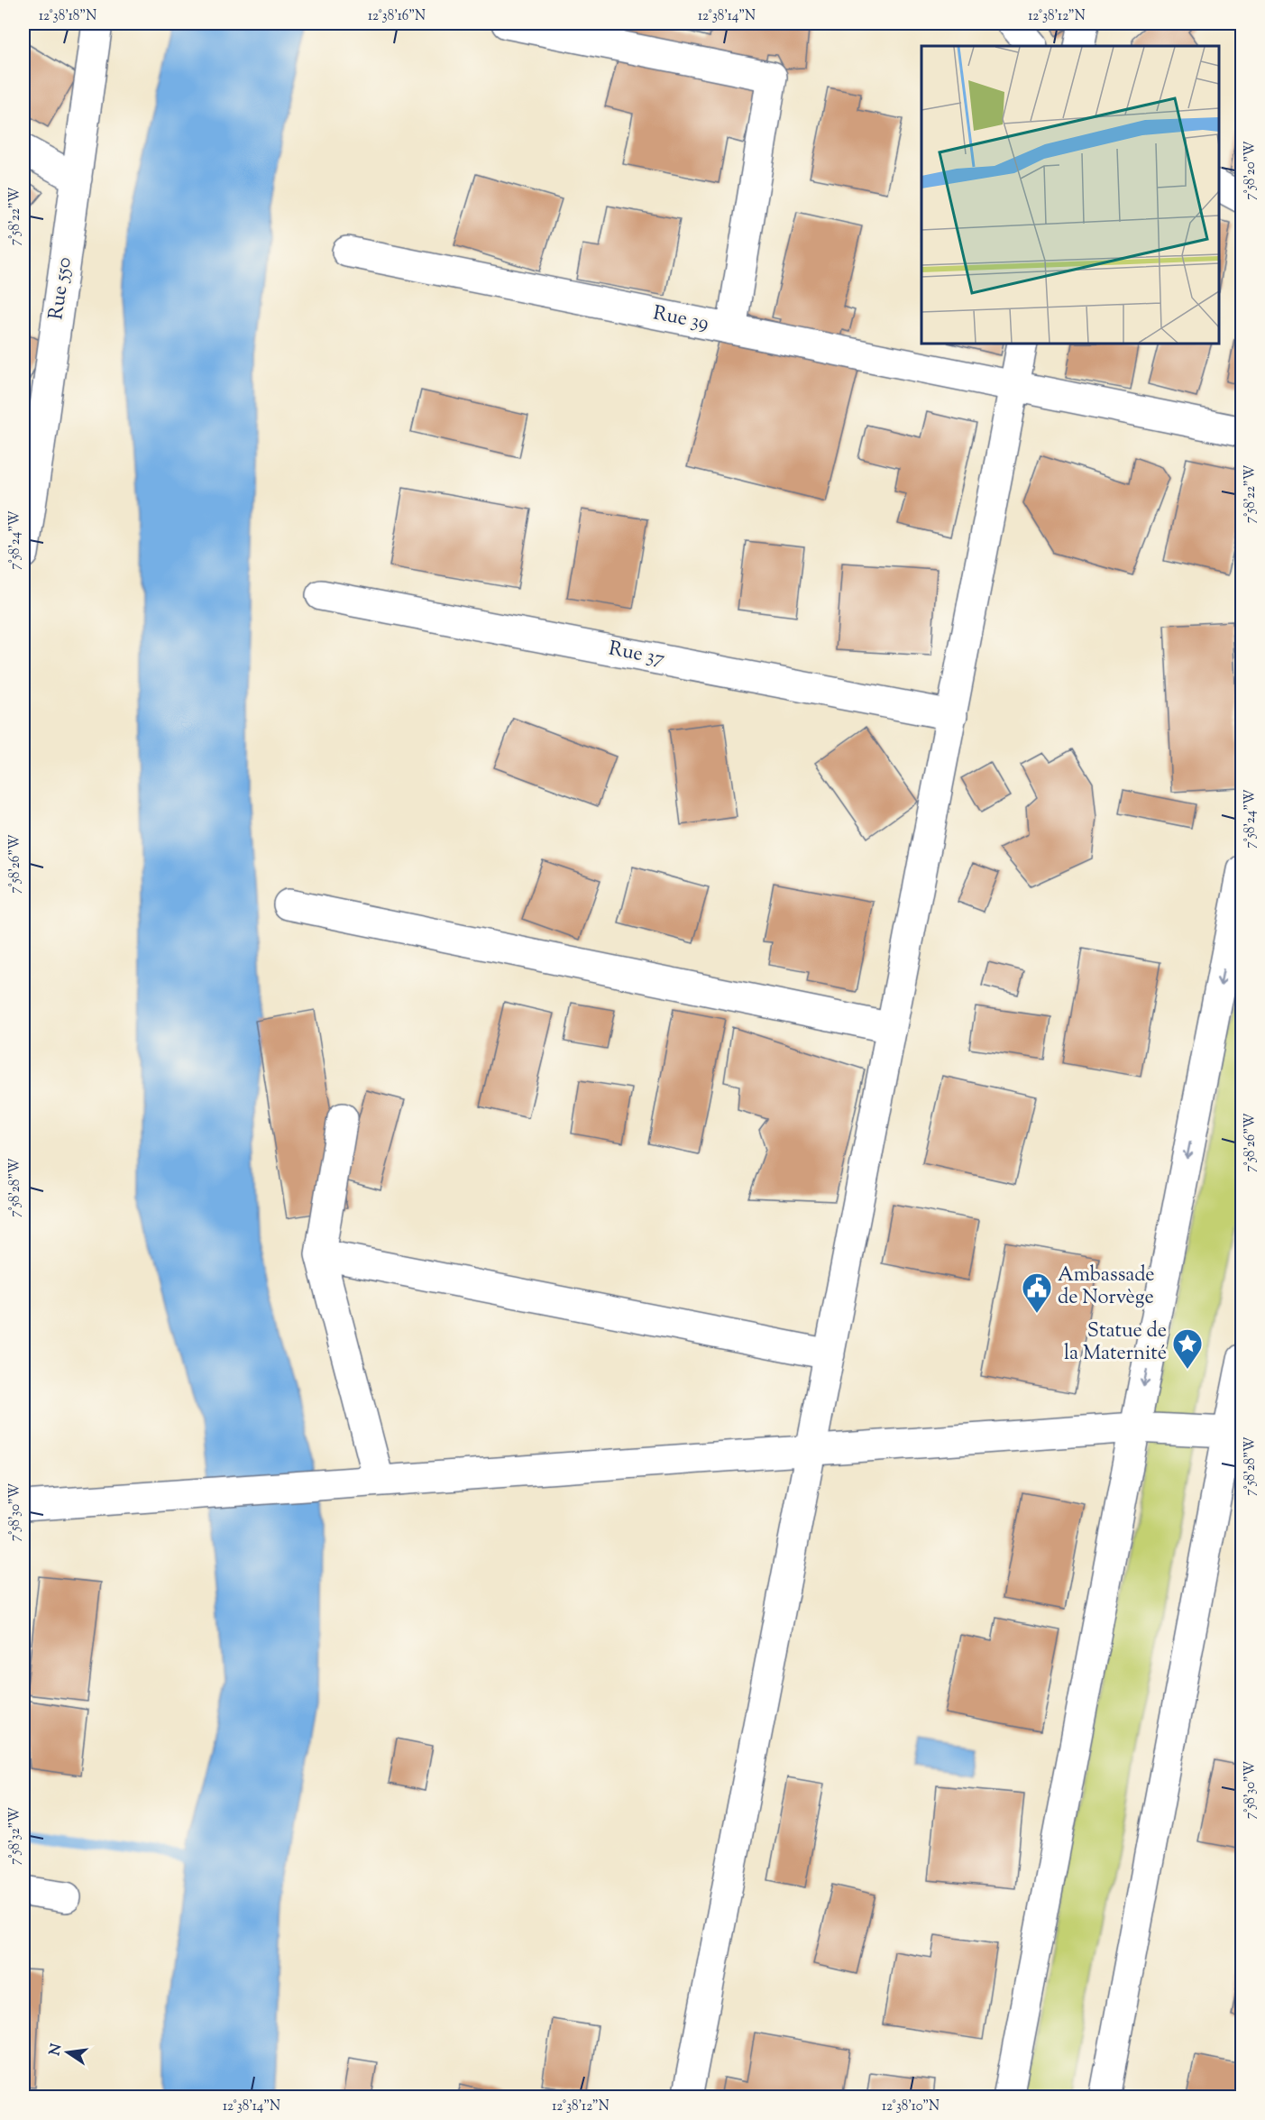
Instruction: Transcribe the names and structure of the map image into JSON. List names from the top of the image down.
{
  "streets": {
    "street": ["Rue 550", "Rue 39", "Rue 37"]
  },
  "places": {
    "public building": ["Ambassade de Norvège"],
    "place": ["Statue de la Maternité"]
  },
  "north": "left",
  "coordinates": [
    "12°38'18\"N",
    "12°38'16\"N",
    "12°38'14\"N",
    "12°38'12\"N",
    "7°58'20\"W",
    "7°58'22\"W",
    "7°58'24\"W",
    "7°58'26\"W",
    "7°58'28\"W",
    "7°58'30\"W",
    "7°58'32\"W",
    "12°38'10\"N"
  ]
}
